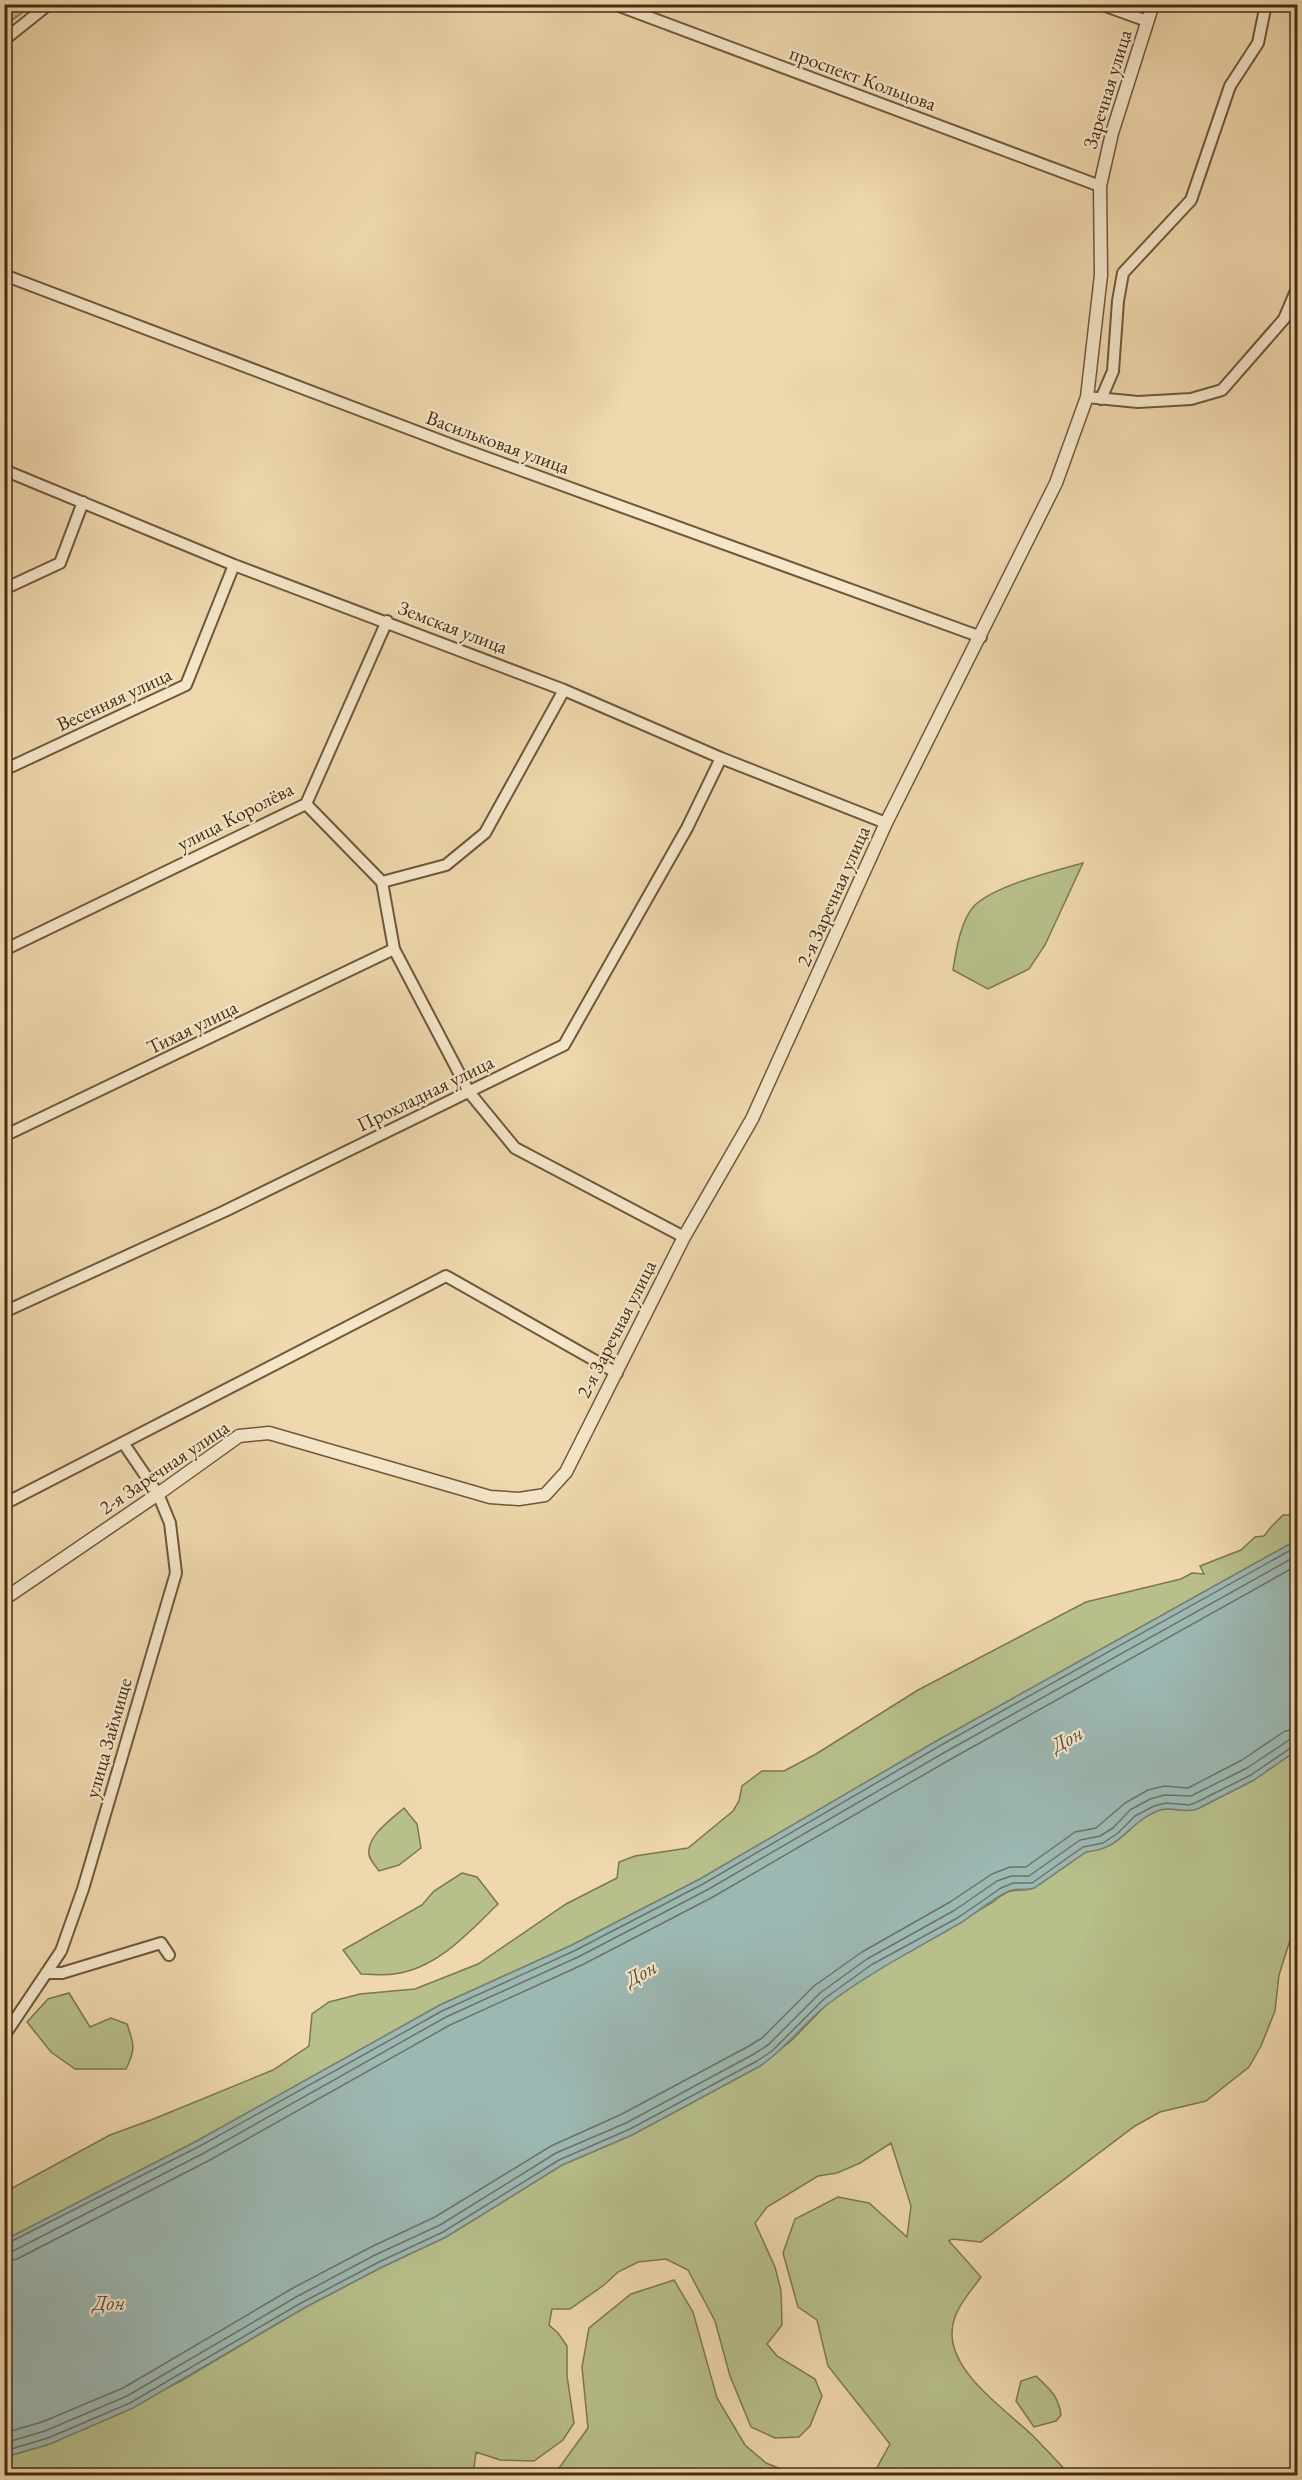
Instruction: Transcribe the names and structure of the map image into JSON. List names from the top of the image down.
{
  "streets": {
    "street": [
      "проспект Кольцова",
      "Заречная улица",
      "Васильковая улица",
      "Земская улица",
      "Весенняя улица",
      "улица Королёва",
      "2-я Заречная улица",
      "Тихая улица",
      "Прохладная улица",
      "улица Займище"
    ]
  },
  "crossings": [
    ["проспект Кольцова", "Заречная улица"],
    ["Заречная улица", "2-я Заречная улица"],
    ["Васильковая улица", "2-я Заречная улица"],
    ["Земская улица", "Весенняя улица"],
    ["Земская улица", "улица Королёва"],
    ["Земская улица", "2-я Заречная улица"],
    ["Земская улица", "Прохладная улица"],
    ["2-я Заречная улица", "улица Займище"]
  ],
  "water": ["Дон"]
}
